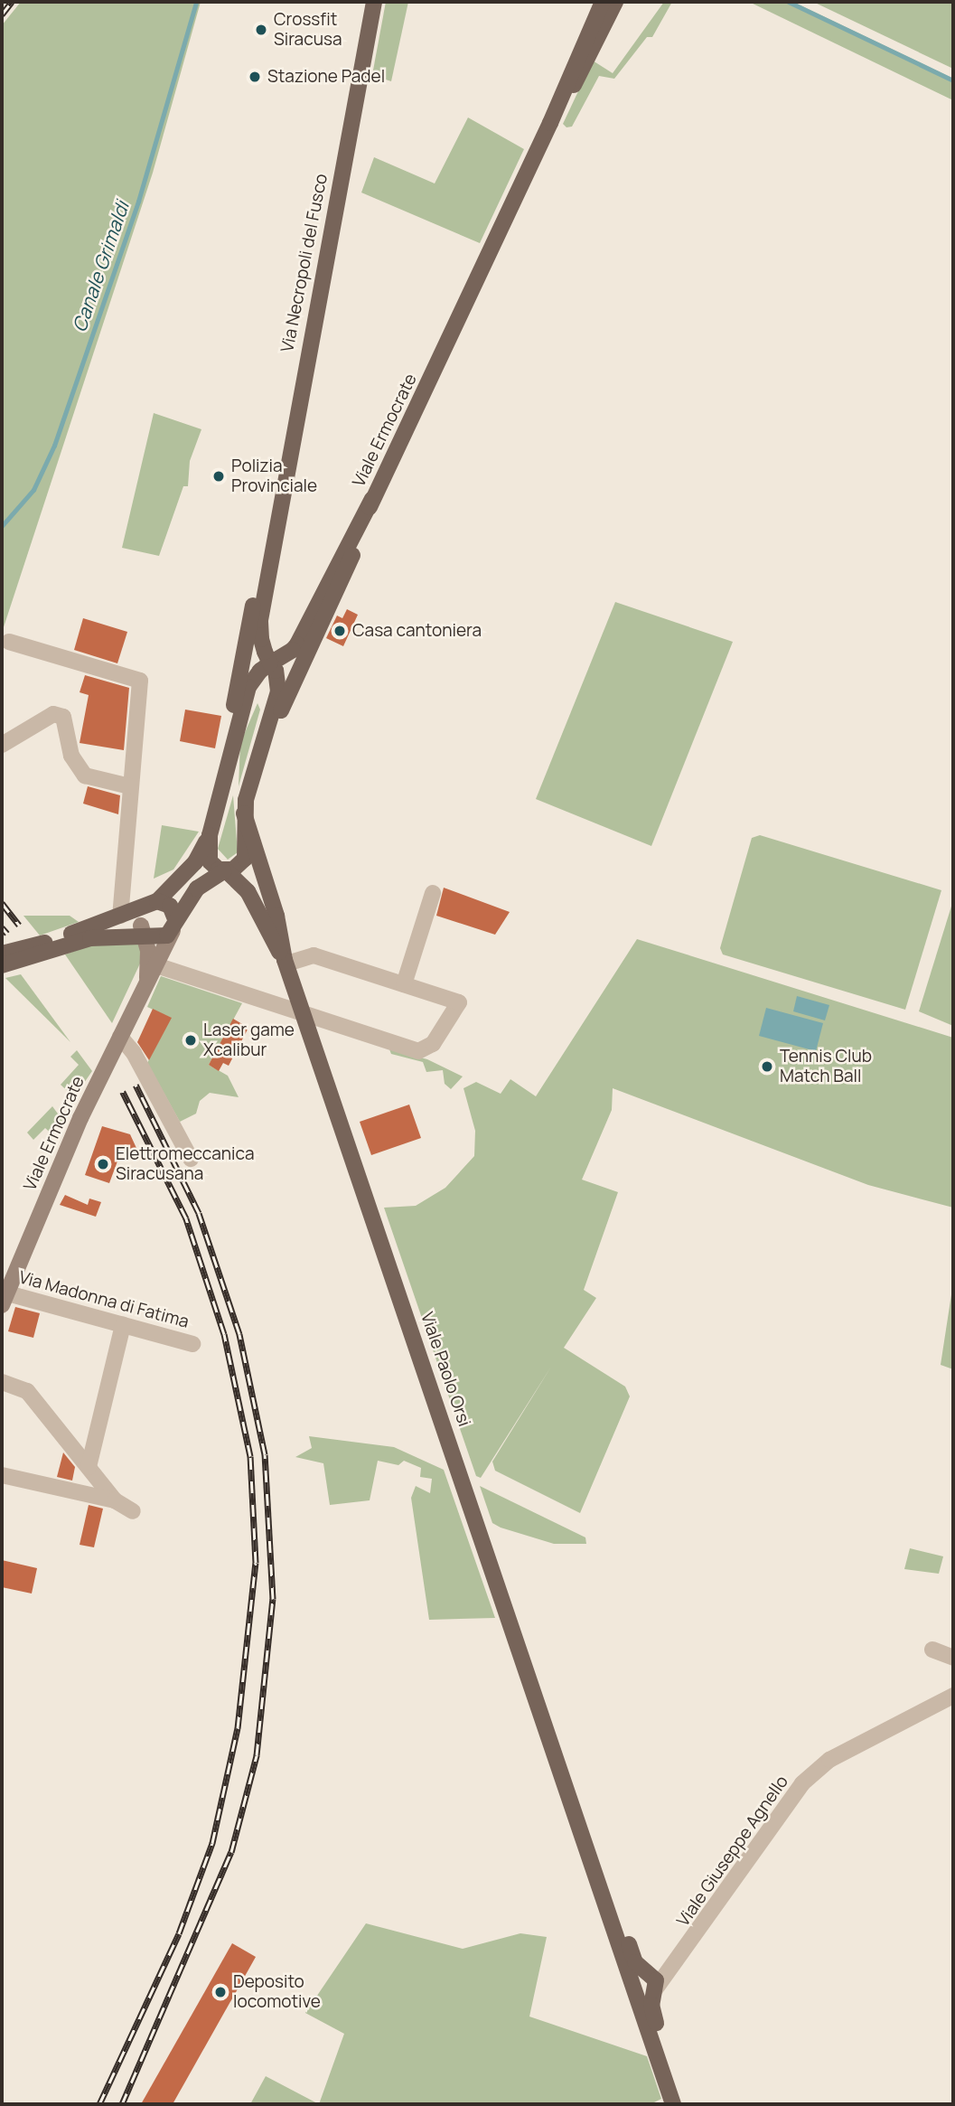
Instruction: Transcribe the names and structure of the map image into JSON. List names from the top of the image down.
{
  "streets": {
    "main road": ["Via Necropoli del Fusco", "Viale Ermocrate", "Viale Paolo Orsi"],
    "street": ["Via Madonna di Fatima", "Viale Giuseppe Agnello"]
  },
  "crossings": [
    ["Viale Ermocrate", "Via Madonna di Fatima"]
  ],
  "water": ["Canale Grimaldi"],
  "places": [
    "Crossfit Siracusa",
    "Stazione Padel",
    "Polizia Provinciale",
    "Casa cantoniera",
    "Laser game Xcalibur",
    "Tennis Club Match Ball",
    "Elettromeccanica Siracusana",
    "Deposito locomotive"
  ]
}
